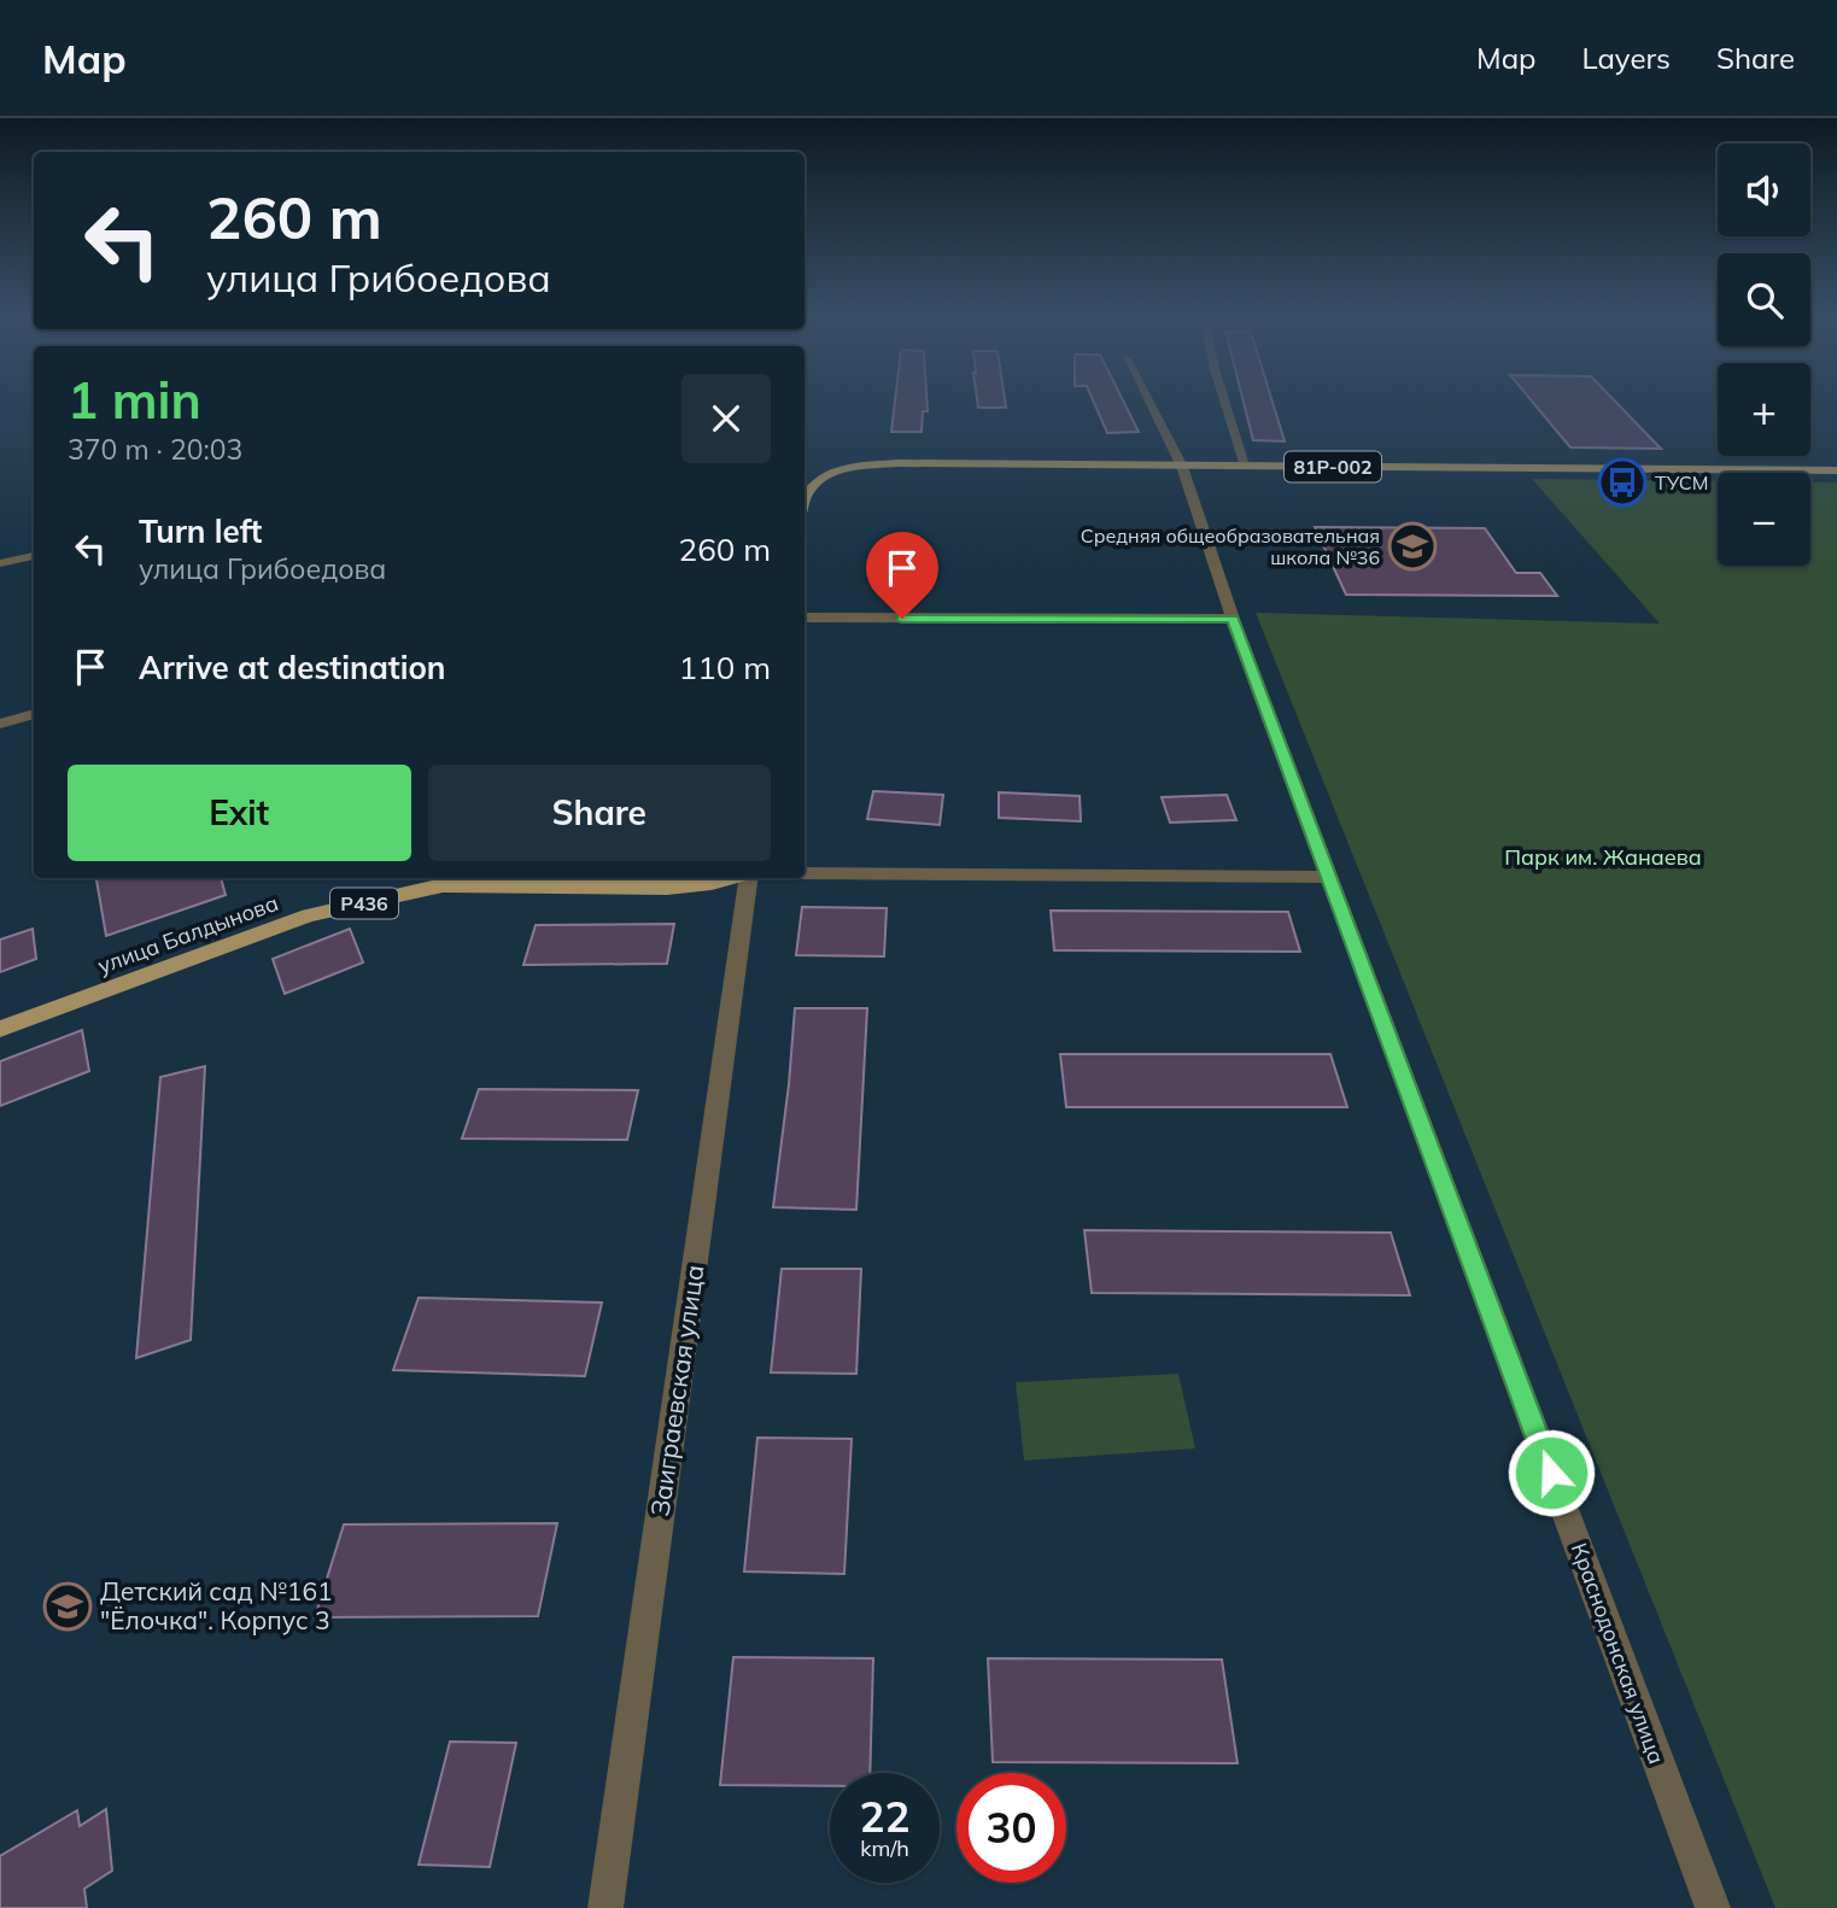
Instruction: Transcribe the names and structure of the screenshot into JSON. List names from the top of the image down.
{
  "streets": {
    "main road": ["81Р-002", "P436", "улица Балдынова"],
    "street": ["Заиграевская улица", "Краснодонская улица"]
  },
  "crossings": [
    ["81Р-002", "Краснодонская улица"]
  ],
  "parks": ["Парк им. Жанаева"],
  "places": {
    "bus stop": ["ТУСМ"],
    "school or university": ["Средняя общеобразовательная школа №36", "Детский сад №161 \"Ёлочка\". Корпус 3"]
  },
  "page": {
    "header": "Map",
    "nav": ["Map", "Layers", "Share"],
    "map_buttons": ["+", "−"],
    "turn": ["260 m", "улица Грибоедова"],
    "heading": ["1 min", "370 m · 20:03"],
    "list": [
      {
        "name": "Turn left",
        "note": "улица Грибоедова",
        "value": "260 m"
      },
      {
        "name": "Arrive at destination",
        "value": "110 m"
      }
    ],
    "buttons": ["Exit", "Share"],
    "speed": "22 km/h",
    "limit": "30"
  }
}
